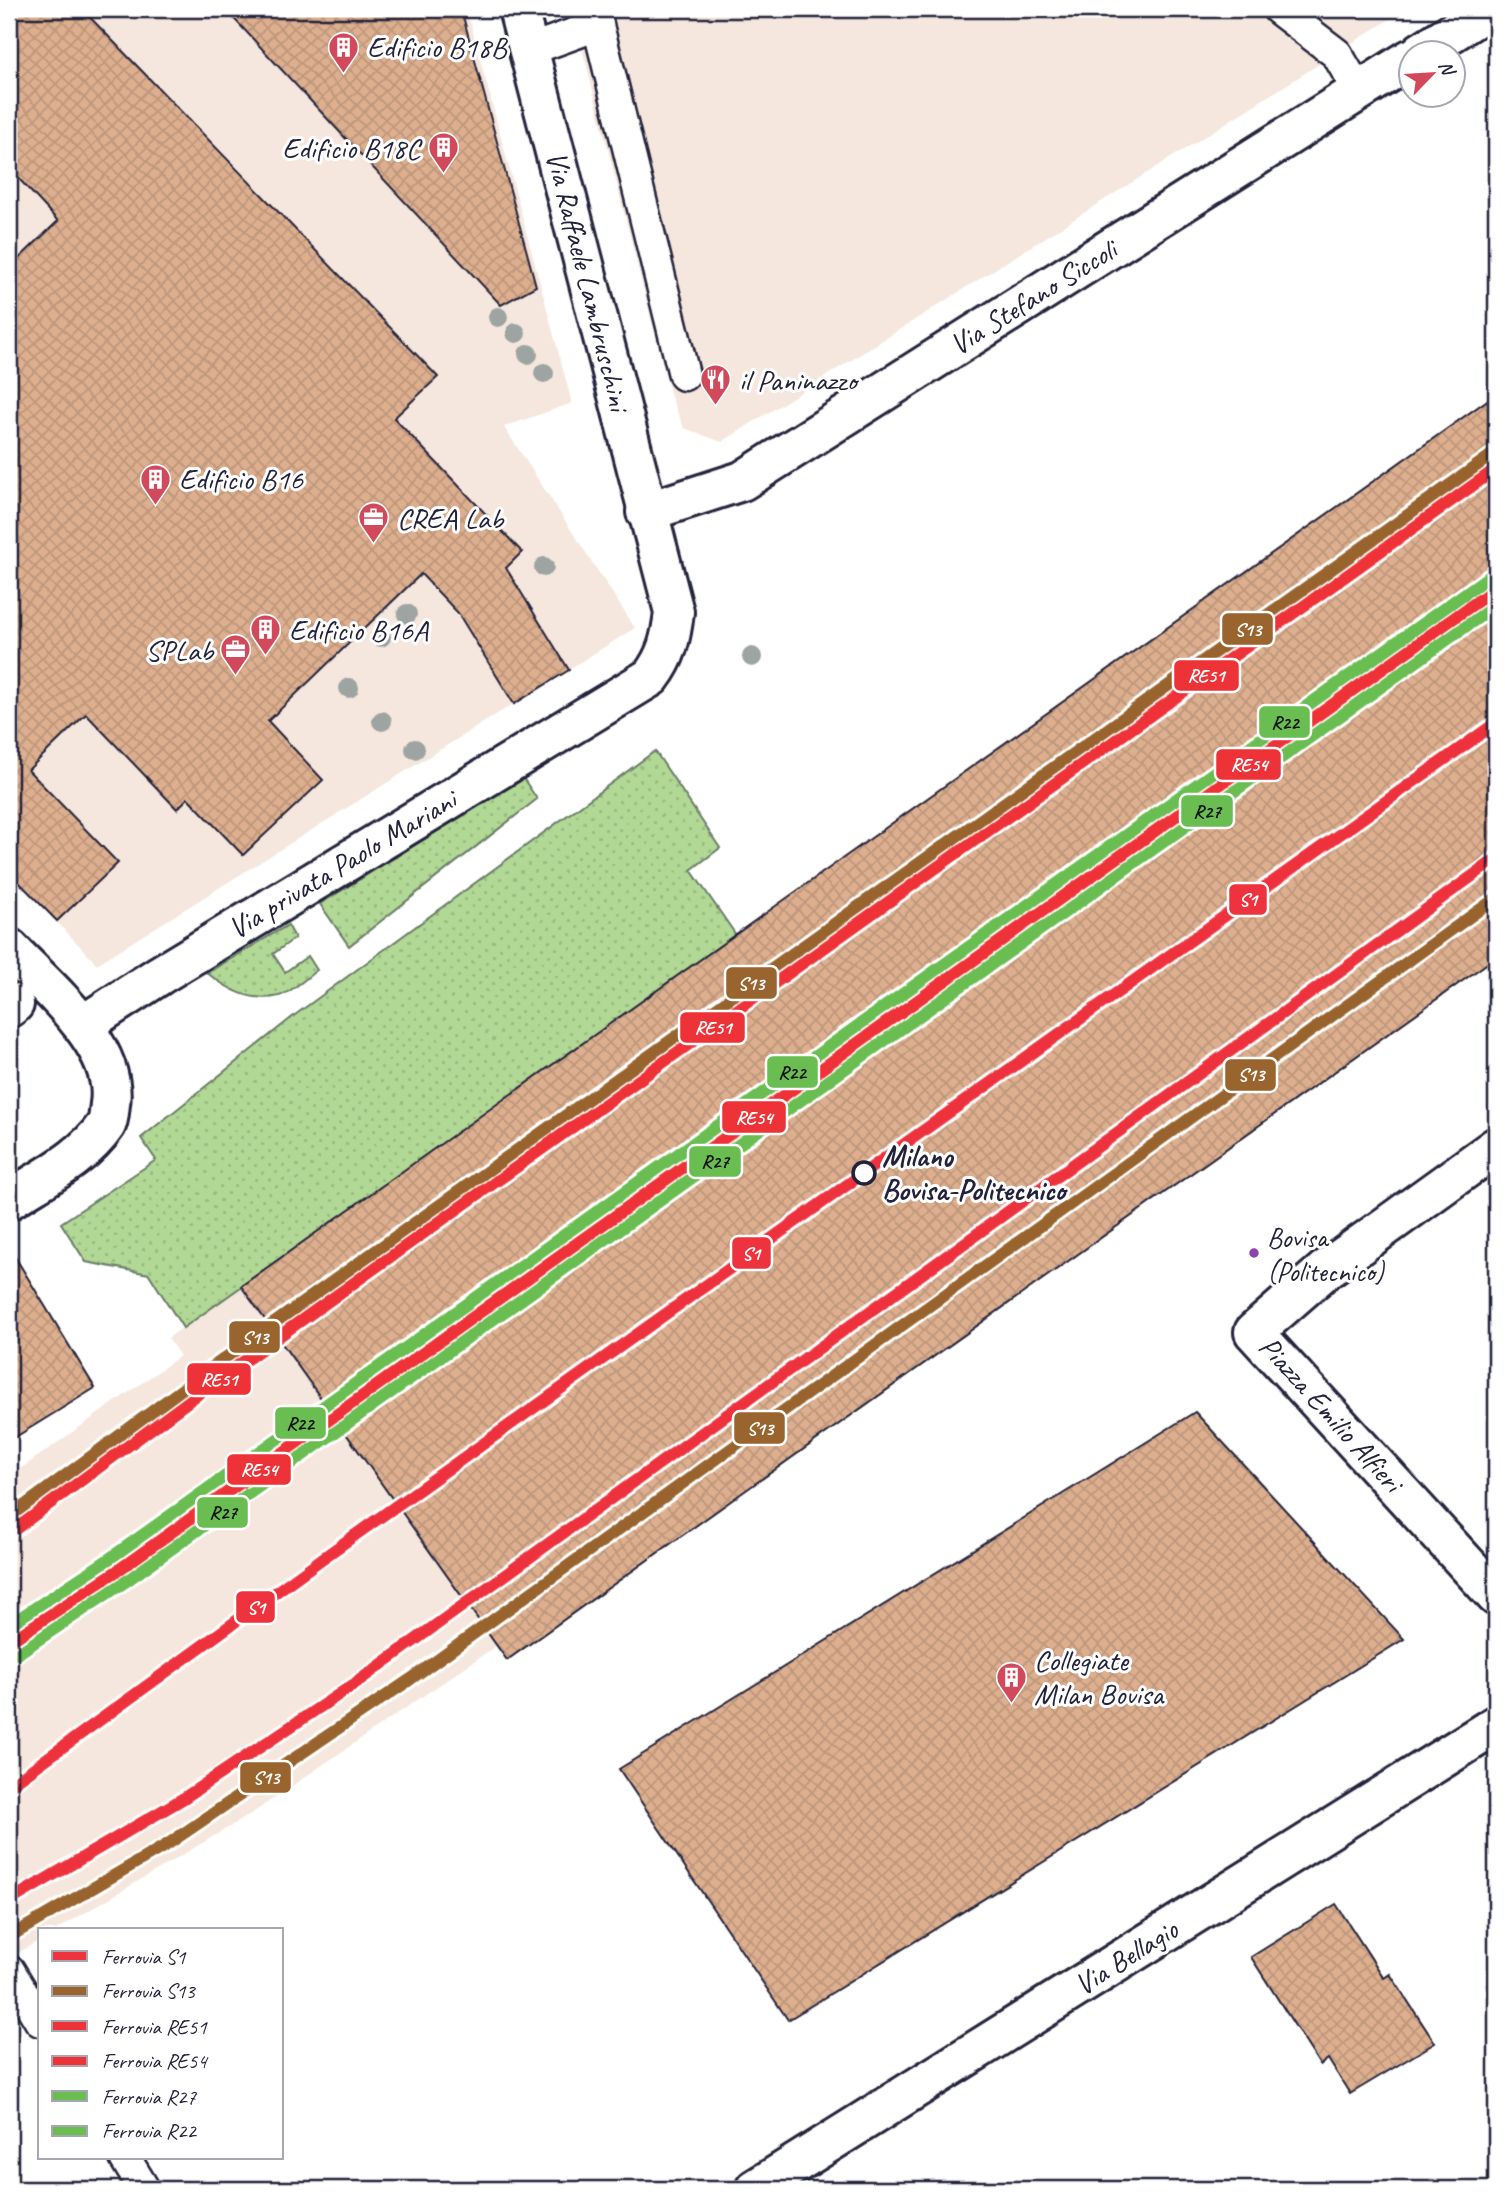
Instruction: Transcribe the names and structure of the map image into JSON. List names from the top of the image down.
{
  "streets": {
    "street": [
      "Via Raffaele Lambruschini",
      "Via Stefano Siccoli",
      "Via privata Paolo Mariani",
      "Piazza Emilio Alfieri",
      "Via Bellagio"
    ]
  },
  "crossings": [
    ["Via Raffaele Lambruschini", "Via Stefano Siccoli"],
    ["Via Raffaele Lambruschini", "Via privata Paolo Mariani"],
    ["Via Stefano Siccoli", "Via privata Paolo Mariani"]
  ],
  "places": {
    "building": [
      "Edificio B18B",
      "Edificio B18C",
      "Edificio B16",
      "Edificio B16A",
      "Collegiate Milan Bovisa"
    ],
    "restaurant": ["il Paninazzo"],
    "office": ["CREA Lab", "SPLab"],
    "other": ["Milano Bovisa-Politecnico", "Bovisa (Politecnico)"]
  },
  "lines": [
    "rail line S13",
    "rail line RE51",
    "rail line R22",
    "rail line RE54",
    "rail line R27",
    "rail line S1"
  ],
  "legend": [
    "Ferrovia S1",
    "Ferrovia S13",
    "Ferrovia RE51",
    "Ferrovia RE54",
    "Ferrovia R27",
    "Ferrovia R22"
  ],
  "north": "top right"
}
